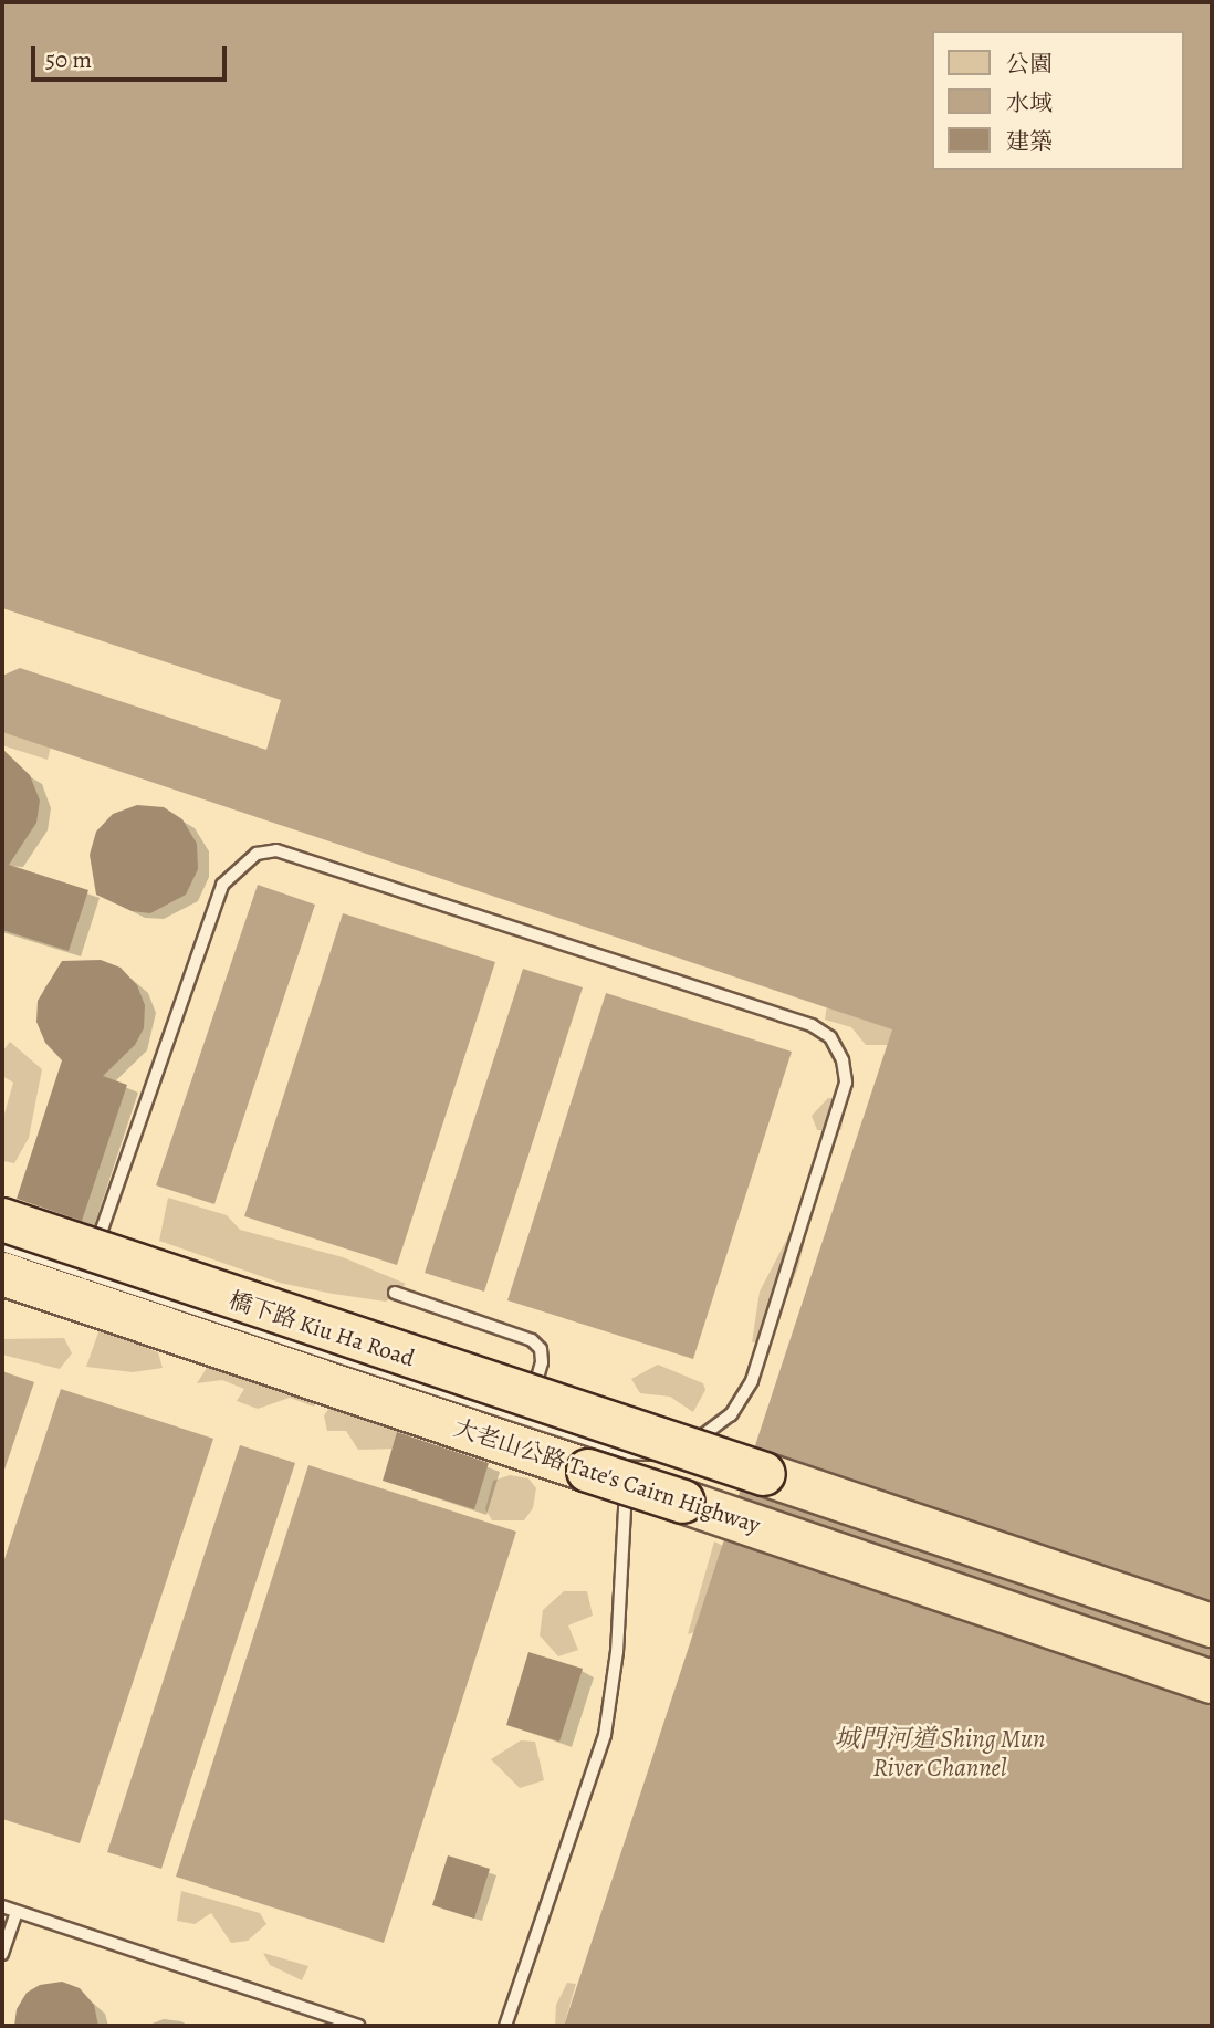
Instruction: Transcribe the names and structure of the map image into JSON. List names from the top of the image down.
{
  "streets": {
    "highway": ["大老山公路 Tate's Cairn Highway"],
    "lane": ["橋下路 Kiu Ha Road"]
  },
  "water": ["城門河道 Shing Mun River Channel"],
  "legend": ["公園", "水域", "建築"],
  "scale_bar": "50 m"
}
